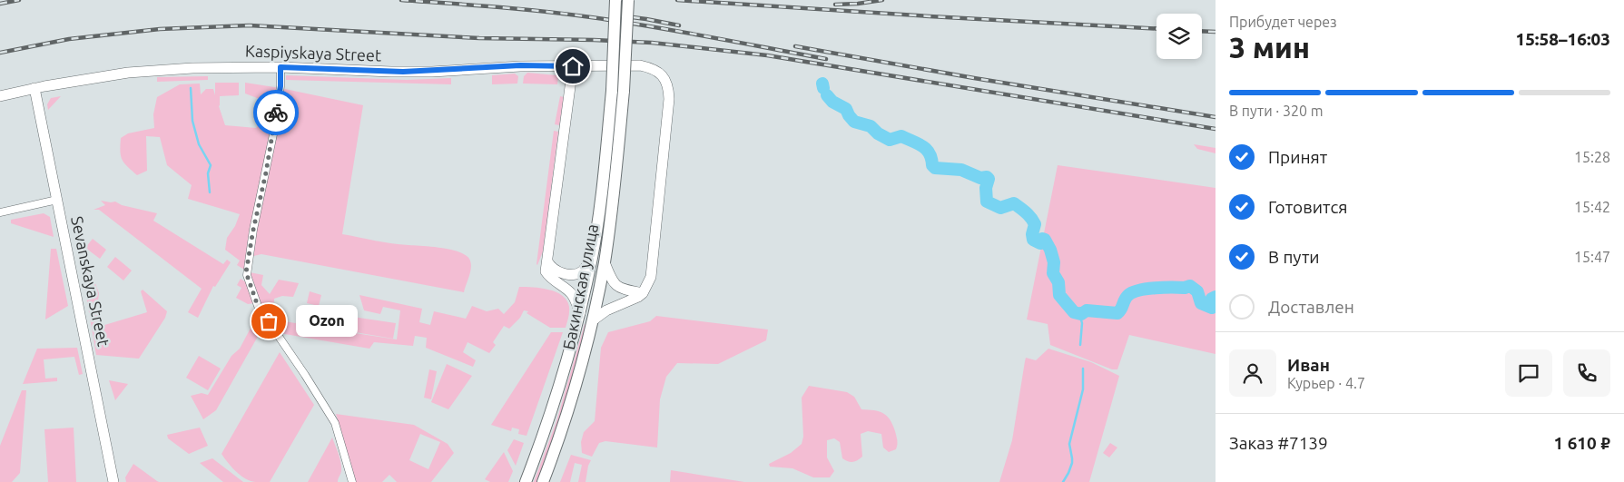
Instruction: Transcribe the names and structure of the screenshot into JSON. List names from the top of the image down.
{
  "streets": {
    "main road": ["Kaspiyskaya Street", "Sevanskaya Street", "Бакинская улица"]
  },
  "crossings": [
    ["Kaspiyskaya Street", "Sevanskaya Street"]
  ],
  "places": ["Ozon"],
  "page": {
    "heading": ["3 мин", "Прибудет через", "15:58–16:03"],
    "panel": [
      "Иван",
      "Курьер · 4.7",
      "Заказ #7139",
      "1 610 ₽"
    ],
    "bar": "В пути · 320 m",
    "list": [
      ["Принят", "15:28"],
      ["Готовится", "15:42"],
      ["В пути", "15:47"],
      "Доставлен"
    ],
    "bubble": "Ozon"
  }
}
